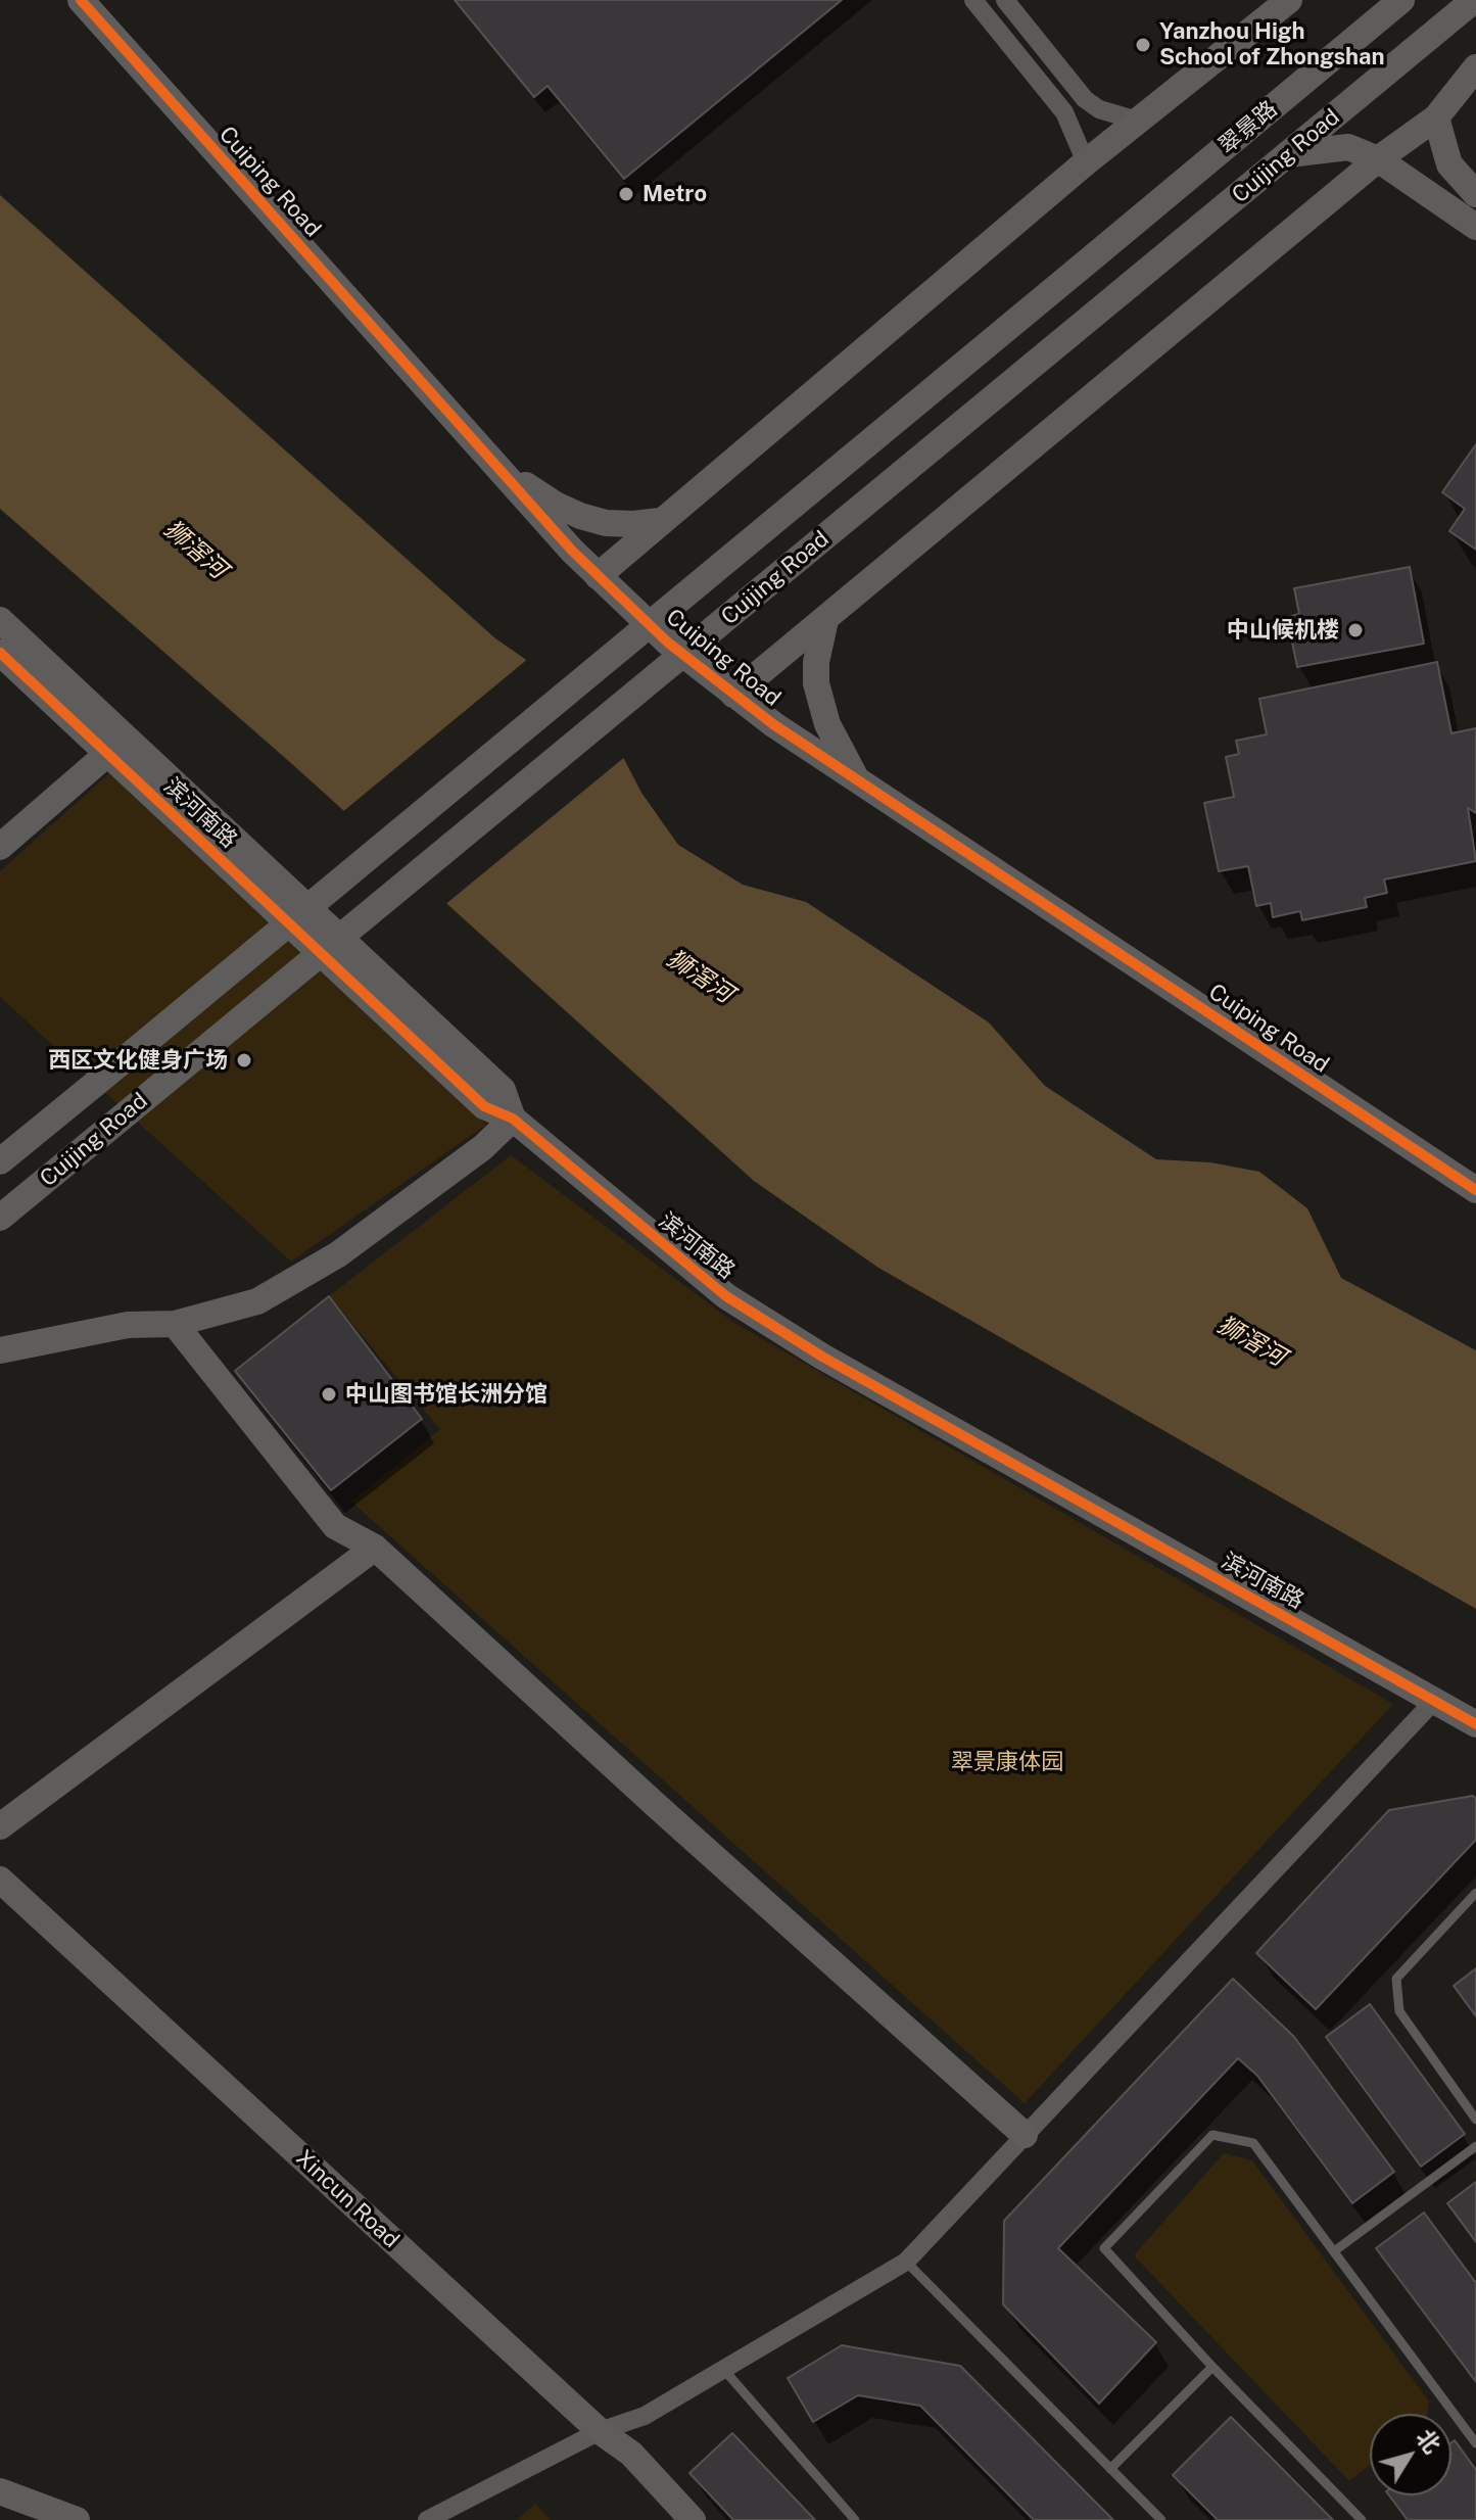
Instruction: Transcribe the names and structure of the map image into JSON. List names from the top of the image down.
{
  "streets": {
    "street": [
      "翠景路",
      "Cuijing Road",
      "Cuiping Road",
      "滨河南路",
      "Xincun Road"
    ]
  },
  "water": ["狮滘河"],
  "parks": ["翠景康体园"],
  "places": [
    "Yanzhou High School of Zhongshan",
    "Metro",
    "中山候机楼",
    "西区文化健身广场",
    "中山图书馆长洲分馆"
  ],
  "north": "top right"
}
